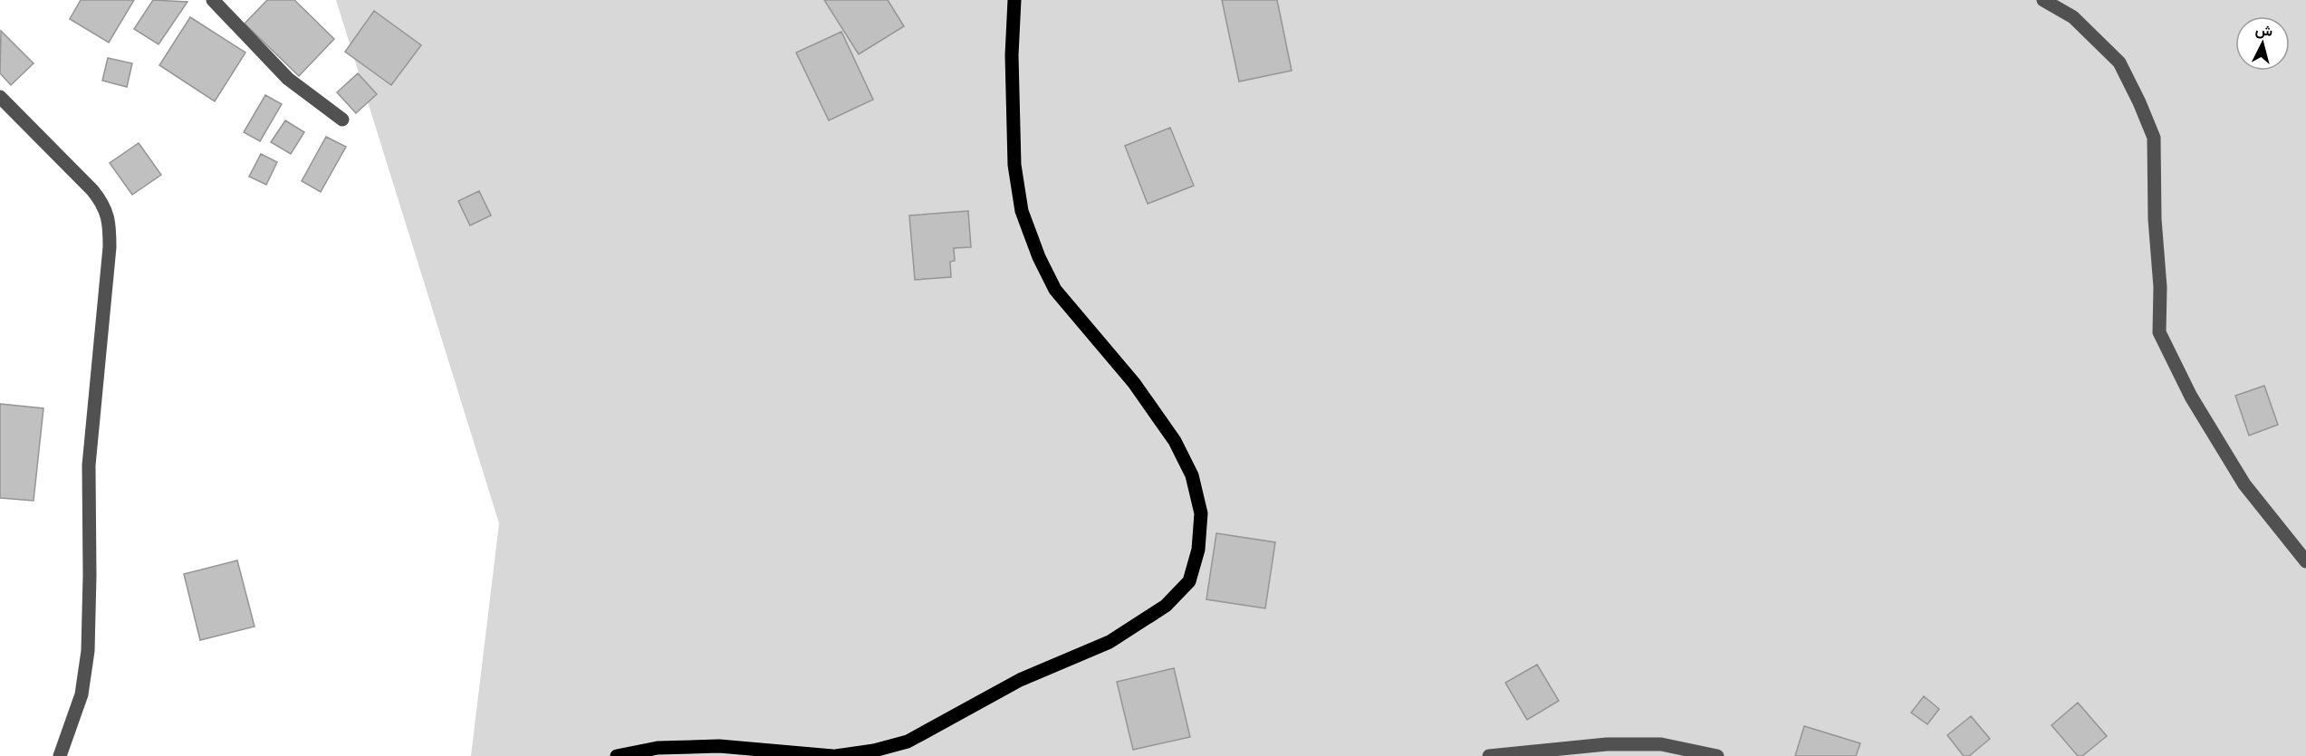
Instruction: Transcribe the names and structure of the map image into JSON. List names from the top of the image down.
{
  "north": "top"
}
